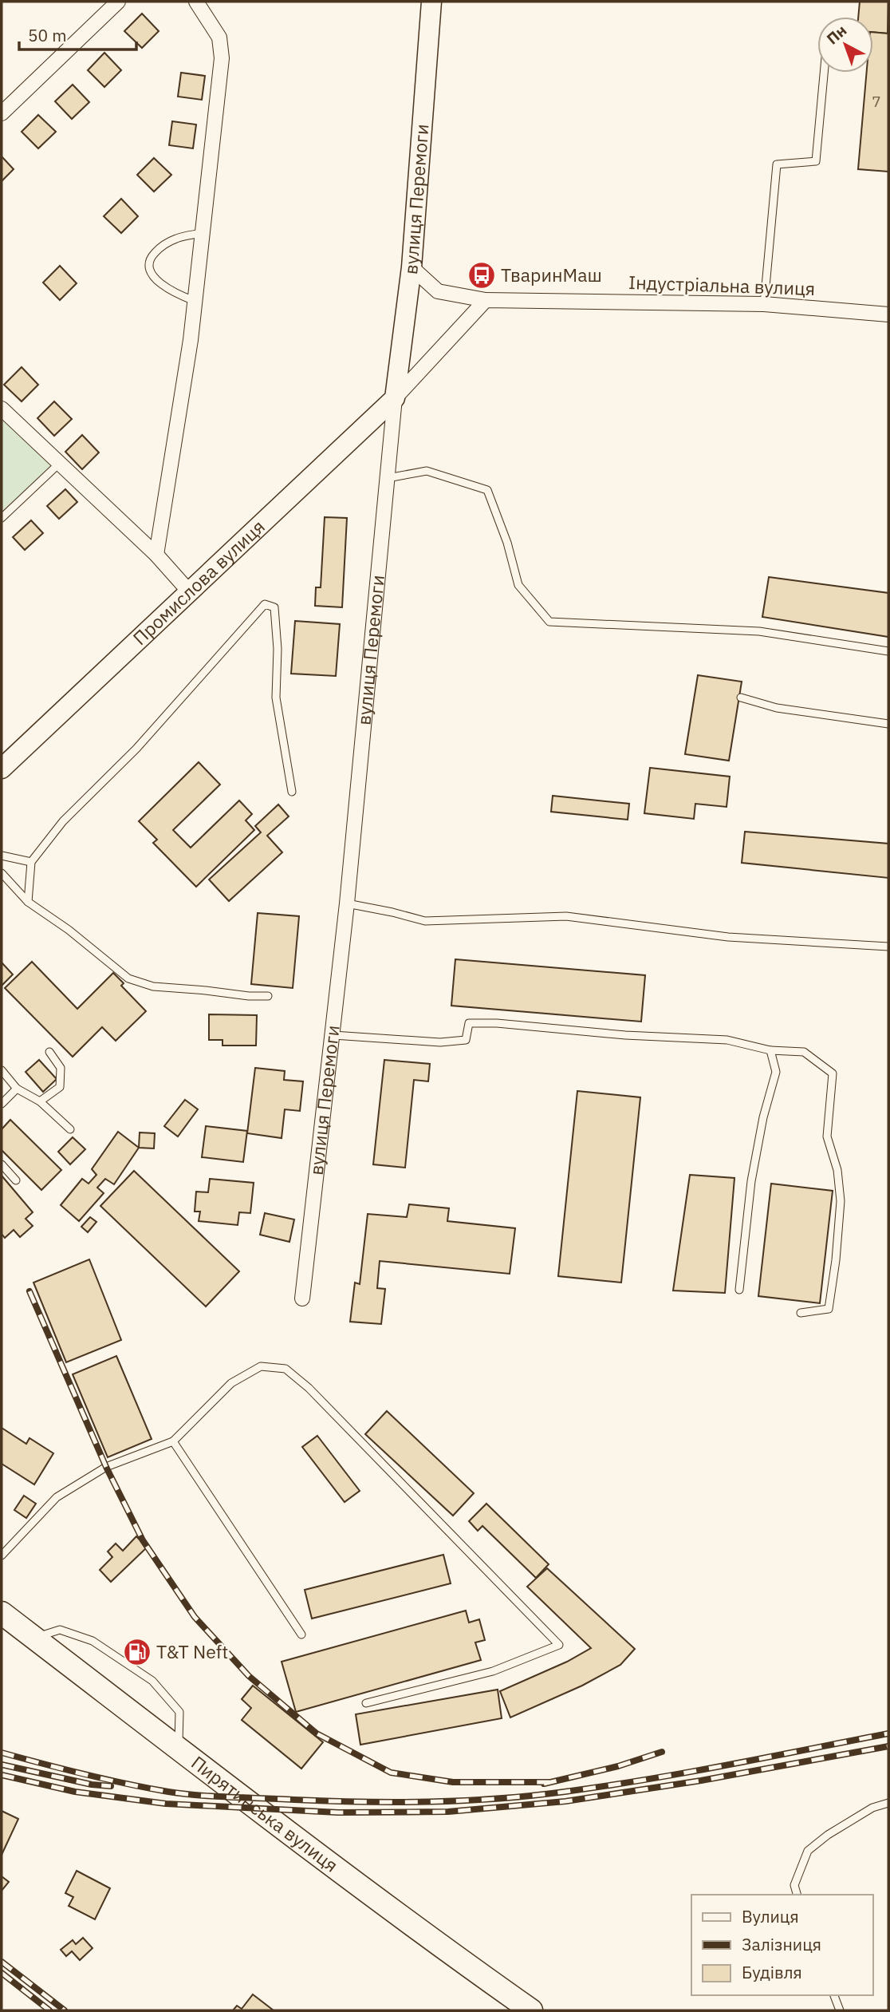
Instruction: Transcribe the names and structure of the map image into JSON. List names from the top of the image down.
{
  "streets": {
    "main road": ["Пирятинська вулиця"],
    "street": ["вулиця Перемоги", "Індустріальна вулиця", "Промислова вулиця"]
  },
  "crossings": [
    ["вулиця Перемоги", "Індустріальна вулиця"],
    ["вулиця Перемоги", "Промислова вулиця"]
  ],
  "places": {
    "bus stop": ["ТваринМаш"],
    "fuel station": ["T&T Neft"]
  },
  "house_numbers": ["7"],
  "legend": ["Вулиця", "Залізниця", "Будівля"],
  "scale_bar": "50 m",
  "north": "top left"
}
